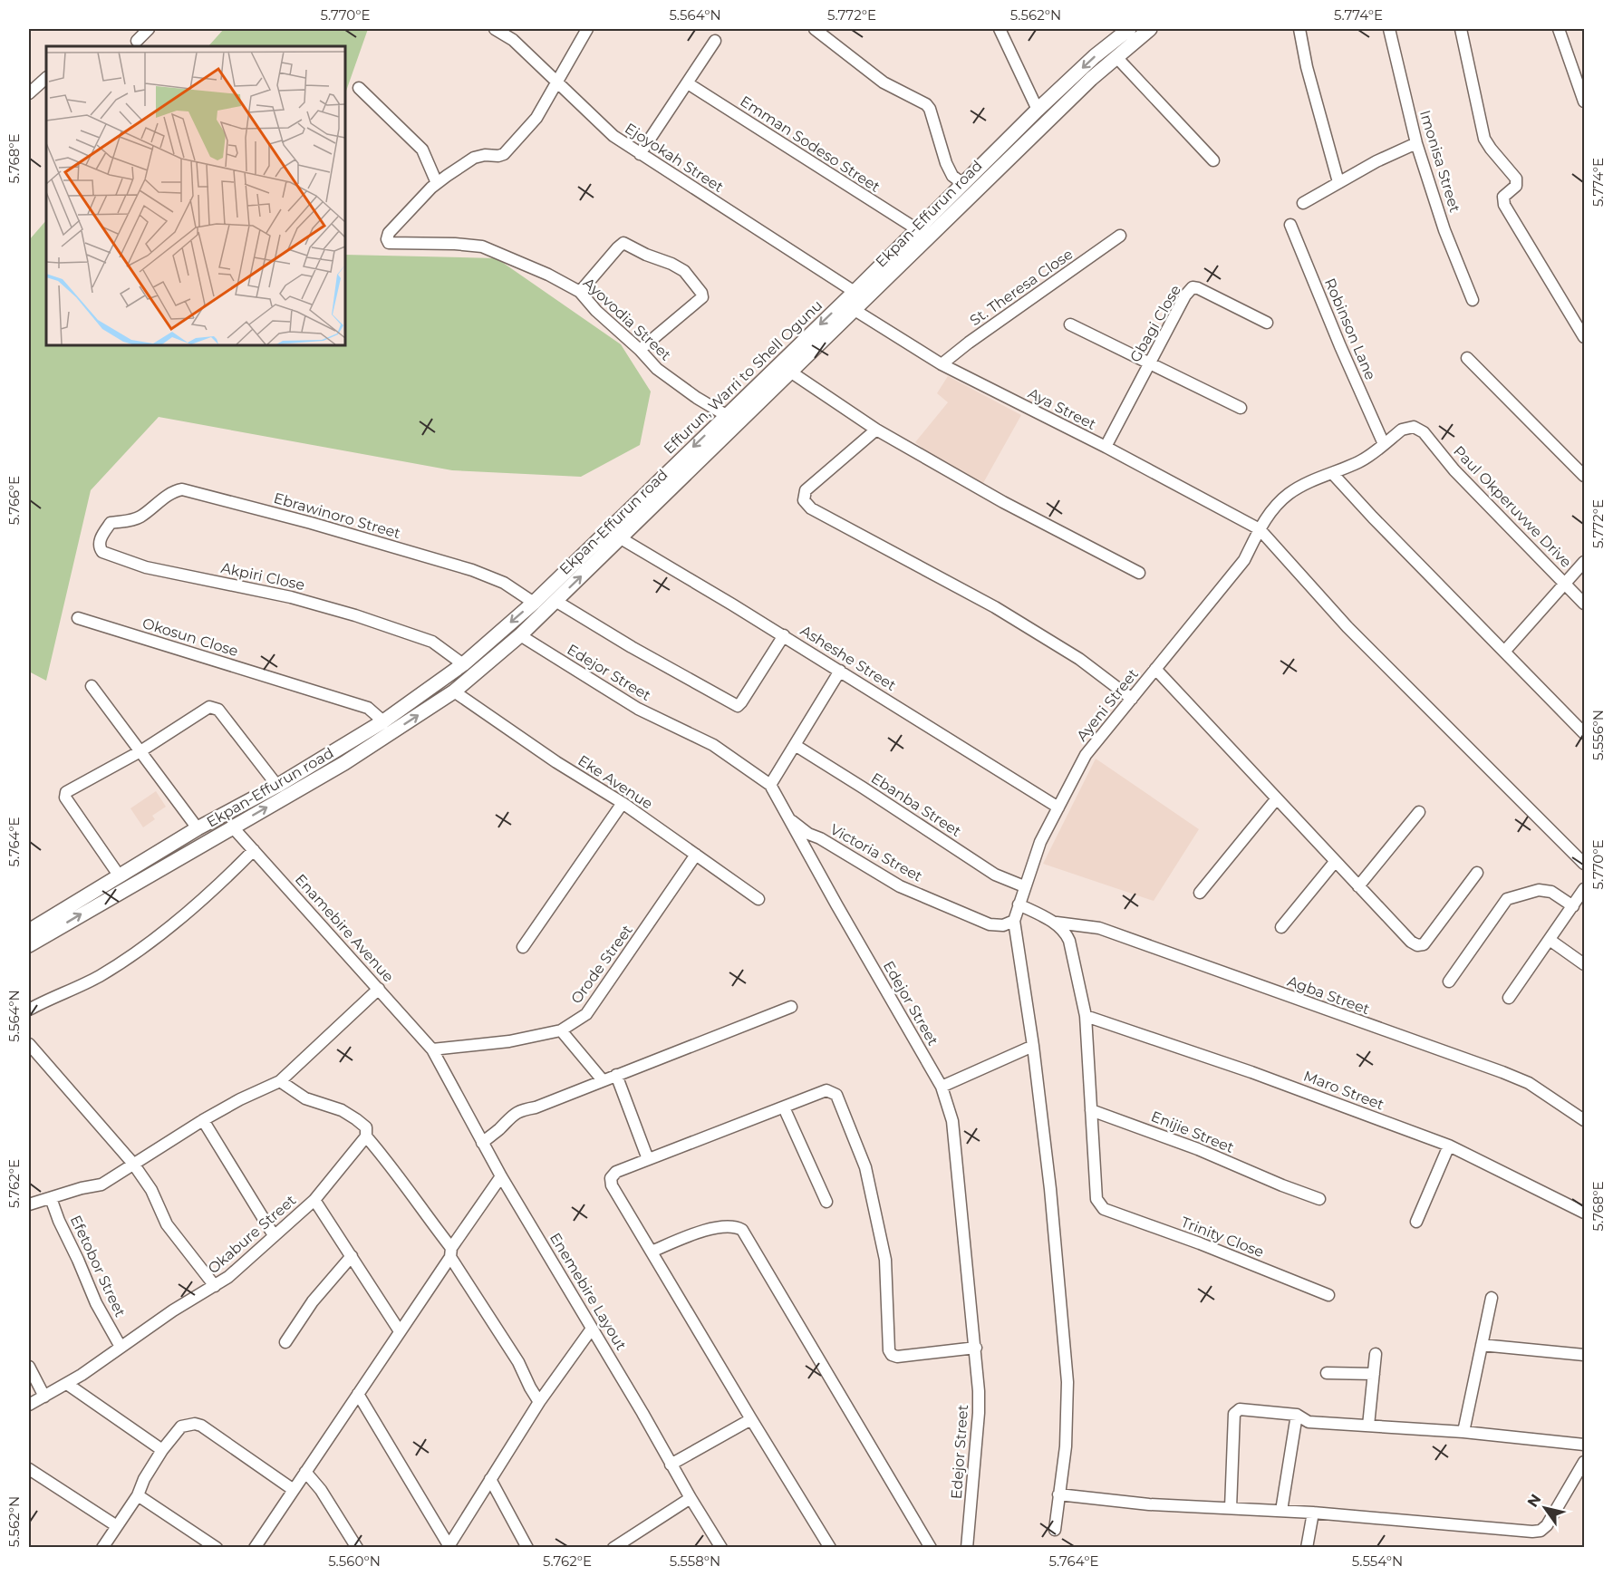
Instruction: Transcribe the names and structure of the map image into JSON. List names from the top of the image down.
{
  "streets": {
    "main road": ["Ekpan-Effurun road", "Effurun, Warri to Shell Ogunu"],
    "street": [
      "Emman Sodeso Street",
      "Ejoyokah Street",
      "Imonisa Street",
      "St. Theresa Close",
      "Ayovodia Street",
      "Gbagi Close",
      "Robinson Lane",
      "Aya Street",
      "Paul Okperuvwe Drive",
      "Ebrawinoro Street",
      "Akpiri Close",
      "Okosun Close",
      "Asheshe Street",
      "Edejor Street",
      "Ayeni Street",
      "Eke Avenue",
      "Ebanba Street",
      "Victoria Street",
      "Enamebire Avenue",
      "Orode Street",
      "Agba Street",
      "Maro Street",
      "Enijie Street",
      "Okabure Street",
      "Trinity Close",
      "Efetobor Street",
      "Enemebire Layout"
    ]
  },
  "crossings": [
    ["Emman Sodeso Street", "Ekpan-Effurun road"],
    ["Emman Sodeso Street", "Effurun, Warri to Shell Ogunu"],
    ["Ejoyokah Street", "Effurun, Warri to Shell Ogunu"],
    ["Ekpan-Effurun road", "Effurun, Warri to Shell Ogunu"],
    ["Ekpan-Effurun road", "Aya Street"],
    ["Ekpan-Effurun road", "Asheshe Street"],
    ["Ekpan-Effurun road", "Edejor Street"],
    ["Ekpan-Effurun road", "Eke Avenue"],
    ["Ekpan-Effurun road", "Enamebire Avenue"],
    ["St. Theresa Close", "Aya Street"],
    ["Ayovodia Street", "Effurun, Warri to Shell Ogunu"],
    ["Gbagi Close", "Aya Street"],
    ["Robinson Lane", "Paul Okperuvwe Drive"],
    ["Effurun, Warri to Shell Ogunu", "Ebrawinoro Street"],
    ["Effurun, Warri to Shell Ogunu", "Akpiri Close"],
    ["Effurun, Warri to Shell Ogunu", "Okosun Close"],
    ["Aya Street", "Paul Okperuvwe Drive"],
    ["Aya Street", "Ayeni Street"],
    ["Paul Okperuvwe Drive", "Ayeni Street"],
    ["Ebrawinoro Street", "Akpiri Close"],
    ["Asheshe Street", "Ayeni Street"],
    ["Edejor Street", "Victoria Street"],
    ["Ayeni Street", "Ebanba Street"],
    ["Ayeni Street", "Victoria Street"],
    ["Eke Avenue", "Orode Street"],
    ["Enamebire Avenue", "Orode Street"],
    ["Enamebire Avenue", "Enemebire Layout"],
    ["Orode Street", "Enemebire Layout"],
    ["Enijie Street", "Trinity Close"],
    ["Okabure Street", "Efetobor Street"]
  ],
  "one_way": ["Ekpan-Effurun road", "Effurun, Warri to Shell Ogunu"],
  "north": "top left",
  "coordinates": [
    "5.770°E",
    "5.564°N",
    "5.772°E",
    "5.562°N",
    "5.774°E",
    "5.768°E",
    "5.766°E",
    "5.556°N",
    "5.764°E",
    "5.762°E",
    "5.560°N",
    "5.558°N",
    "5.554°N"
  ]
}
